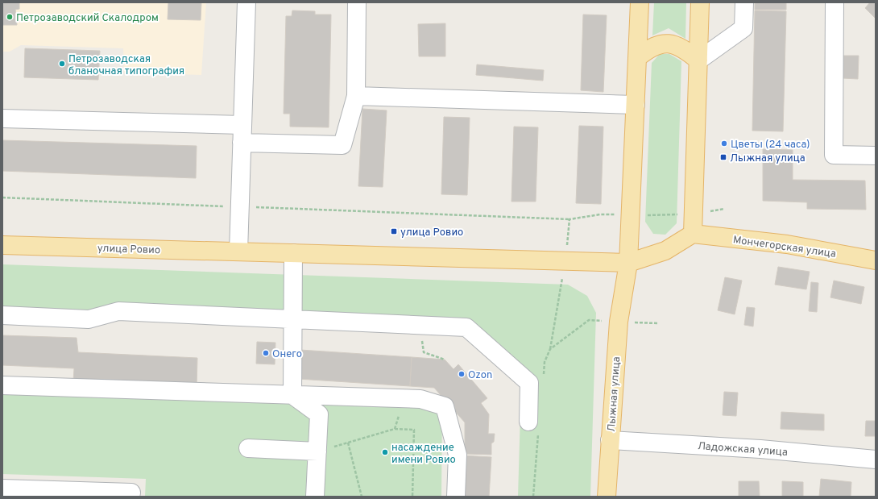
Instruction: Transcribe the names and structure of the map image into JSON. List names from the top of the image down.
{
  "streets": {
    "main road": ["Мончегорская улица", "улица Ровио", "Лыжная улица"],
    "street": ["Ладожская улица"]
  },
  "crossings": [
    ["Мончегорская улица", "улица Ровио"],
    ["улица Ровио", "Лыжная улица"],
    ["Лыжная улица", "Ладожская улица"]
  ],
  "places": {
    "other": [
      "Петрозаводский Скалодром",
      "Петрозаводская бланочная типография",
      "Цветы (24 часа)",
      "Онего",
      "Ozon",
      "насаждение имени Ровио"
    ],
    "transit": ["Лыжная улица", "улица Ровио"]
  }
}
